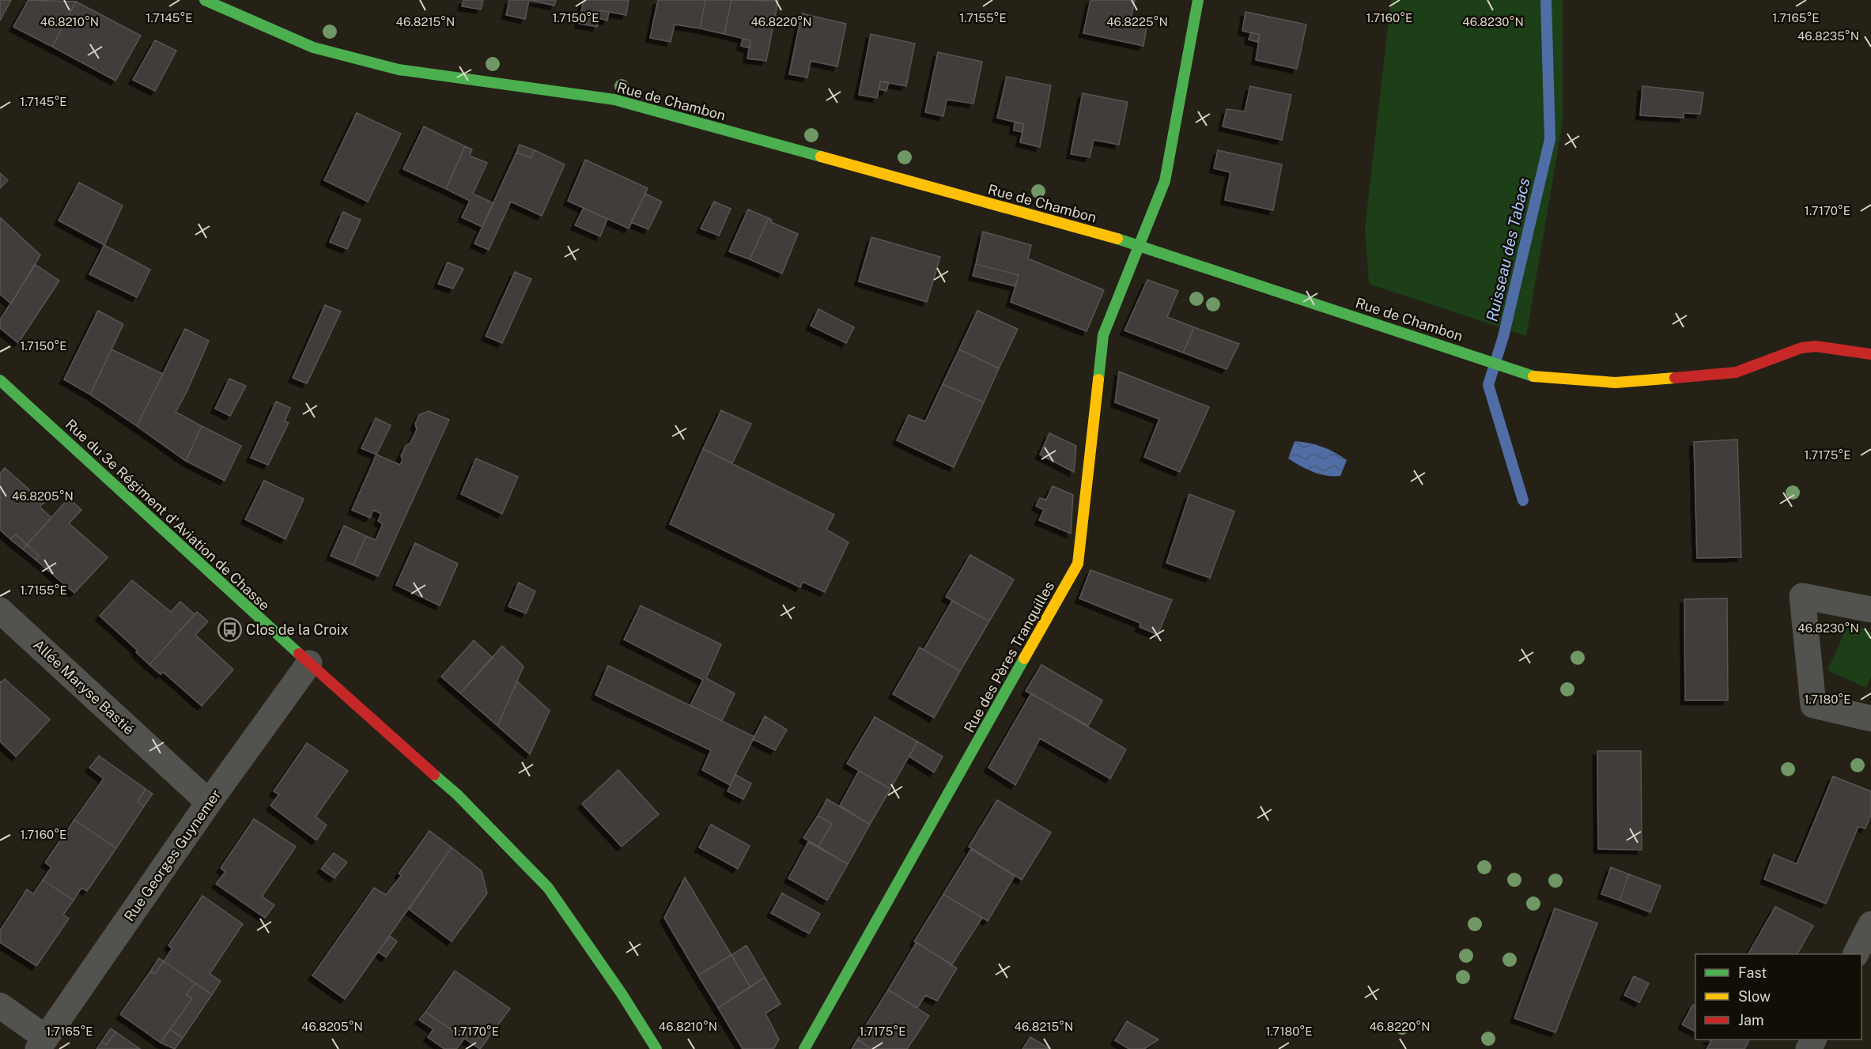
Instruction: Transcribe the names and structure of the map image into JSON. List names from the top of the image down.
{
  "streets": {
    "street": [
      "Rue de Chambon",
      "Rue du 3e Régiment d'Aviation de Chasse",
      "Rue des Pères Tranquilles",
      "Allée Maryse Bastié",
      "Rue Georges Guynemer"
    ]
  },
  "crossings": [
    ["Rue de Chambon", "Rue des Pères Tranquilles"],
    ["Rue du 3e Régiment d'Aviation de Chasse", "Rue Georges Guynemer"],
    ["Allée Maryse Bastié", "Rue Georges Guynemer"]
  ],
  "water": ["Ruisseau des Tabacs"],
  "places": {
    "bus stop": ["Clos de la Croix"]
  },
  "legend": ["Fast", "Slow", "Jam"],
  "coordinates": [
    "1.7145°E",
    "1.7150°E",
    "1.7155°E",
    "1.7160°E",
    "1.7165°E",
    "46.8210°N",
    "46.8215°N",
    "46.8220°N",
    "46.8225°N",
    "46.8230°N",
    "46.8235°N",
    "1.7170°E",
    "1.7175°E",
    "46.8205°N",
    "1.7180°E"
  ]
}
